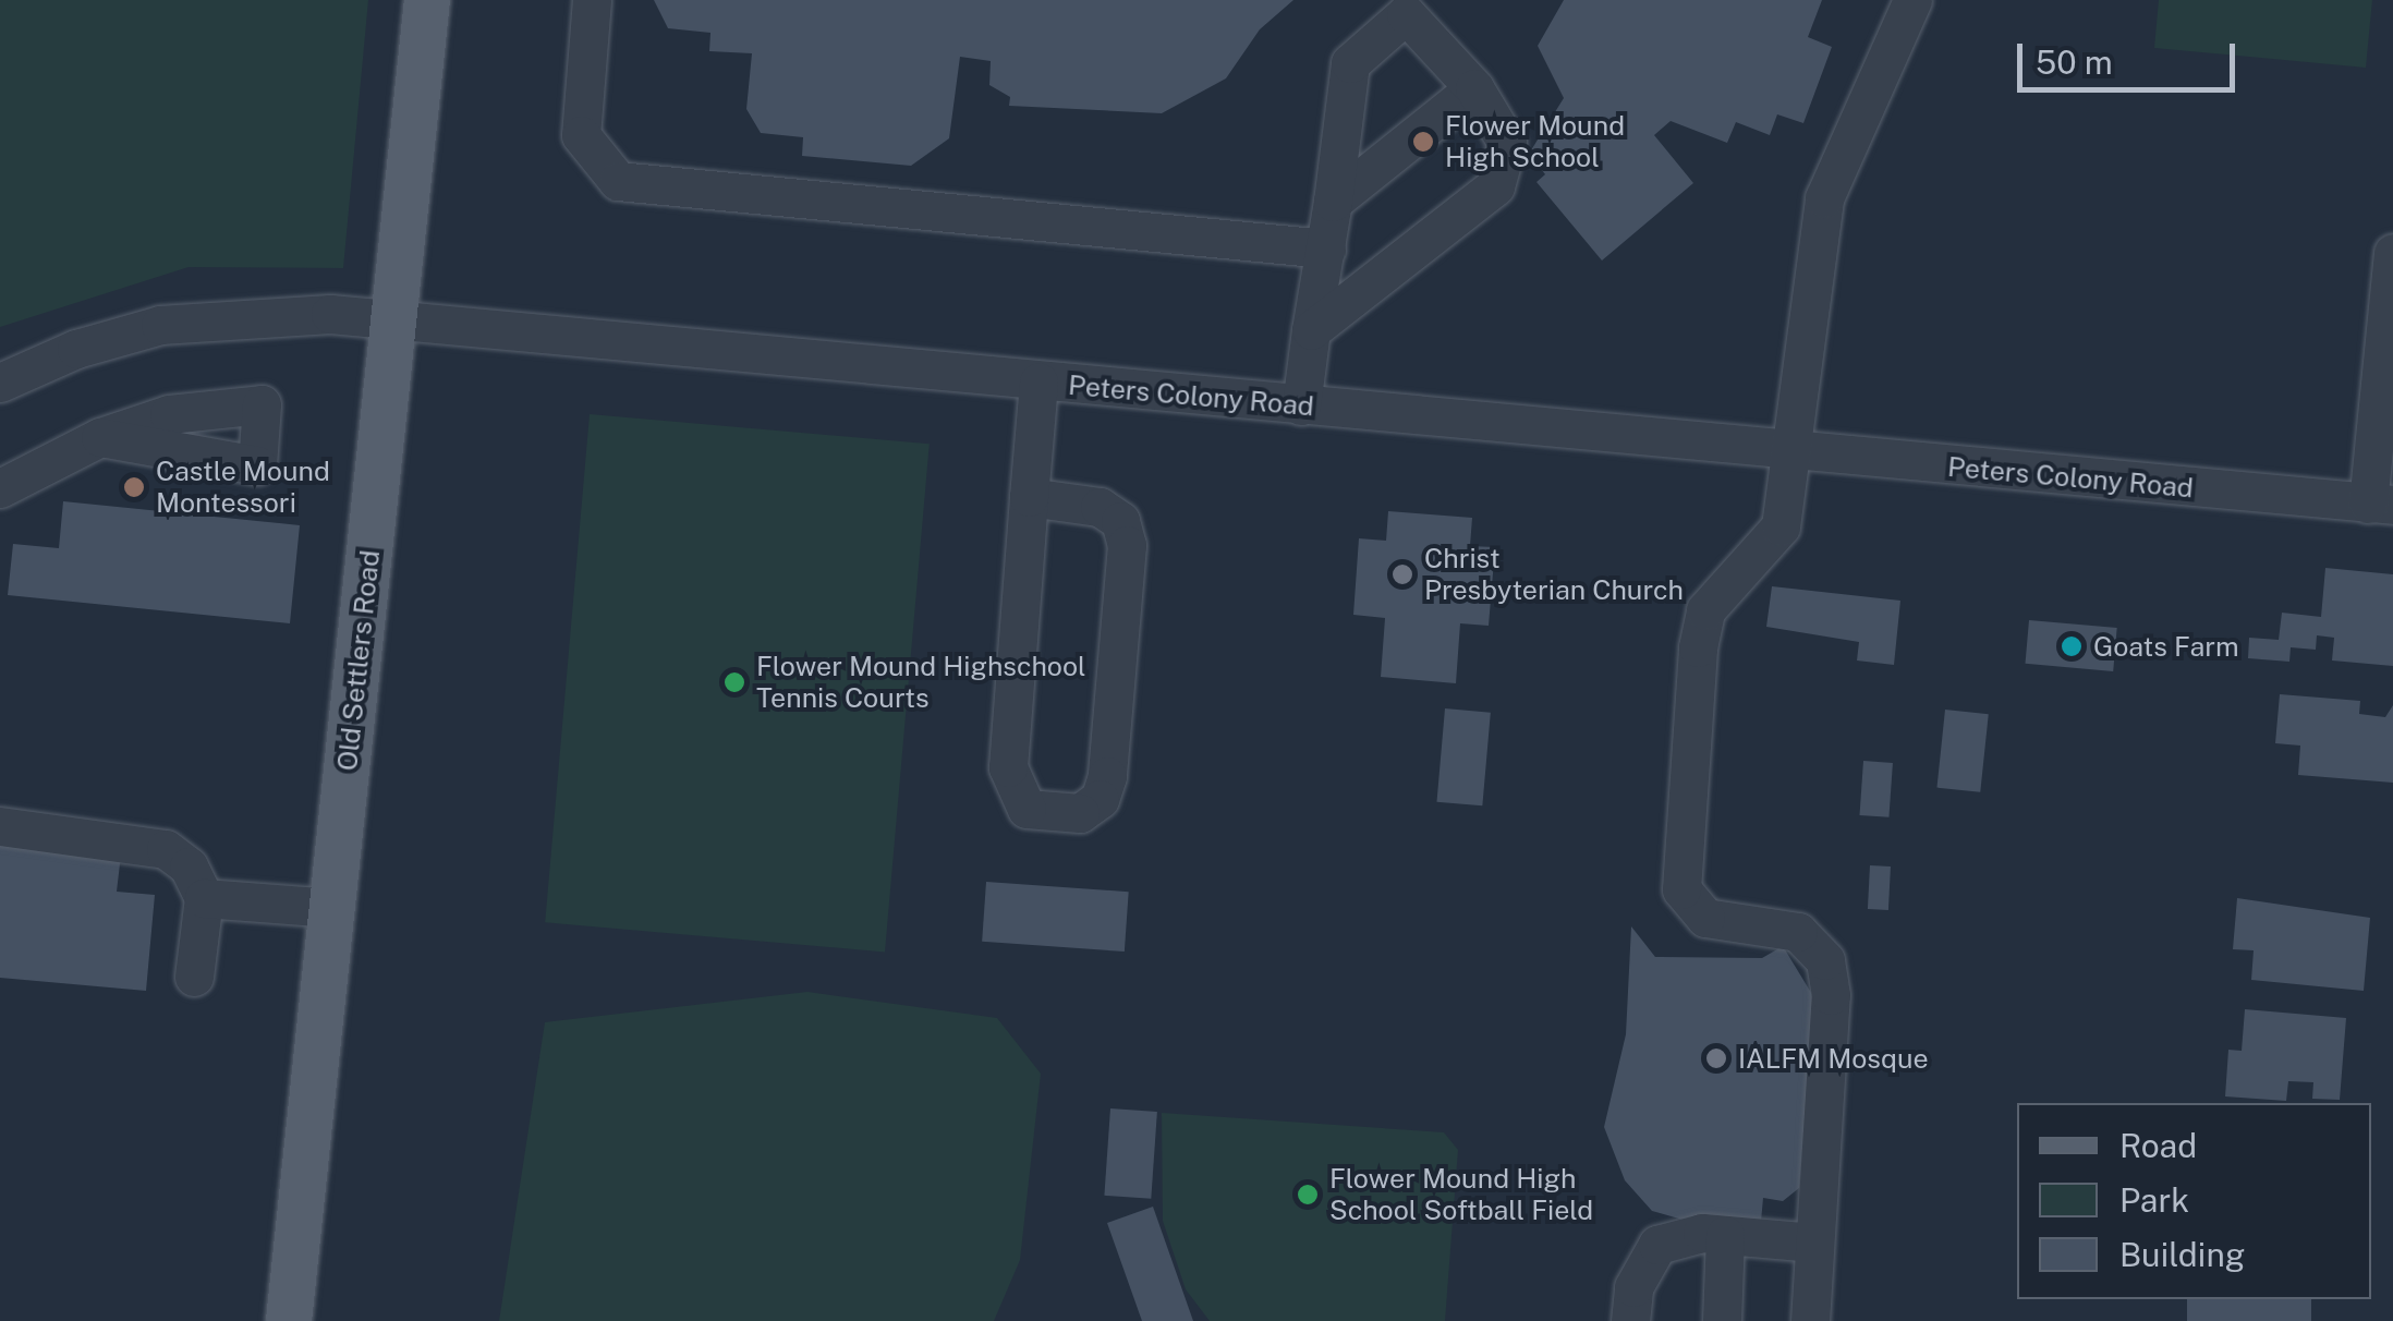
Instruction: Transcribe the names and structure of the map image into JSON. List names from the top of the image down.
{
  "streets": {
    "main road": ["Old Settlers Road"],
    "street": ["Peters Colony Road"]
  },
  "crossings": [
    ["Peters Colony Road", "Old Settlers Road"]
  ],
  "places": [
    "Flower Mound High School",
    "Castle Mound Montessori",
    "Christ Presbyterian Church",
    "Goats Farm",
    "Flower Mound Highschool Tennis Courts",
    "IALFM Mosque",
    "Flower Mound High School Softball Field"
  ],
  "legend": ["Road", "Park", "Building"],
  "scale_bar": "50 m"
}
